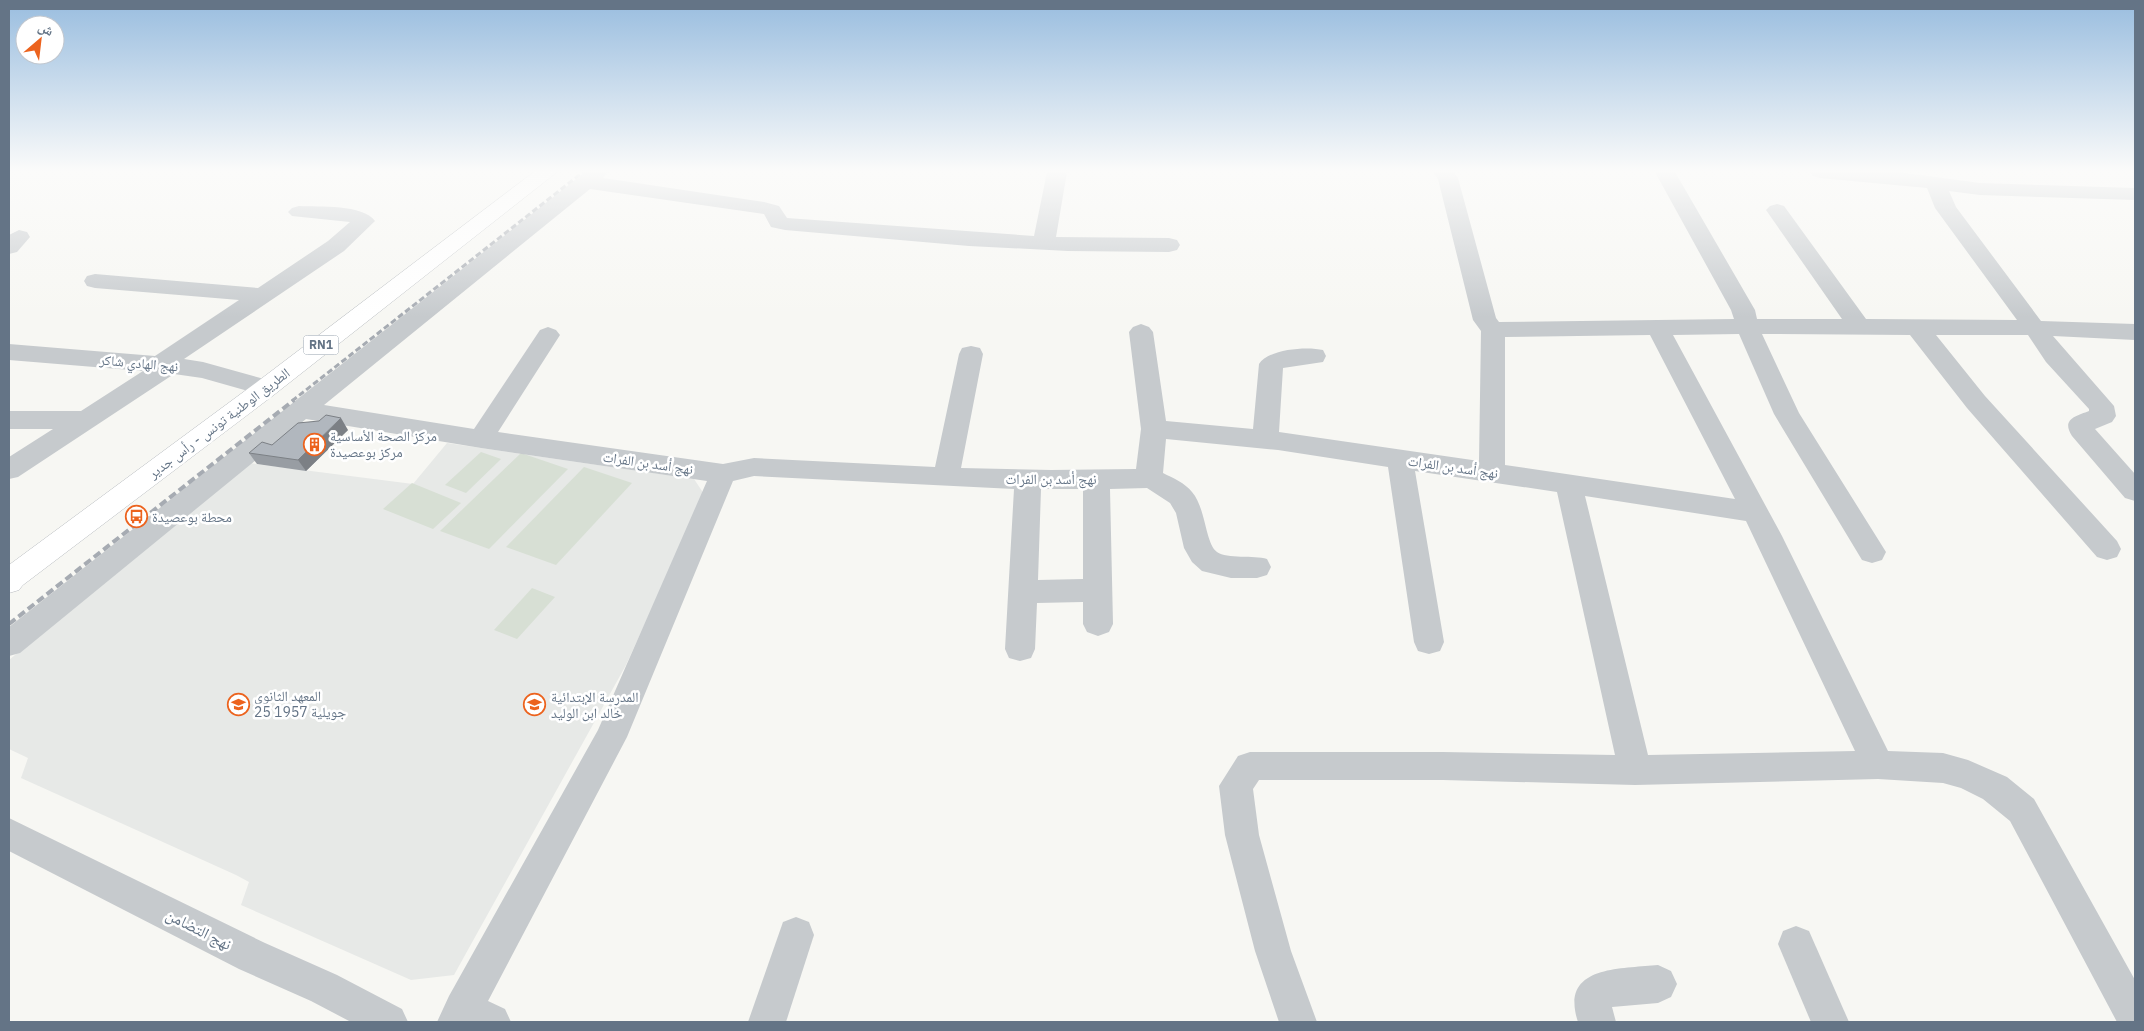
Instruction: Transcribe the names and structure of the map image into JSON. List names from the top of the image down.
{
  "streets": {
    "main road": ["RN1", "الطريق الوطنية تونس - رأس جدير"],
    "street": ["نهج الهادي شاكر", "نهج أسد بن الفرات", "نهج التضامن"]
  },
  "crossings": [
    ["نهج الهادي شاكر", "الطريق الوطنية تونس - رأس جدير"]
  ],
  "places": {
    "building": ["مركز الصحة الأساسية مركز بوعصيدة"],
    "bus stop": ["محطة بوعصيدة"],
    "school or university": ["المعهد الثانوي 25 جويلية 1957", "المدرسة الإبتدائية خالد ابن الوليد"]
  },
  "north": "top right"
}
